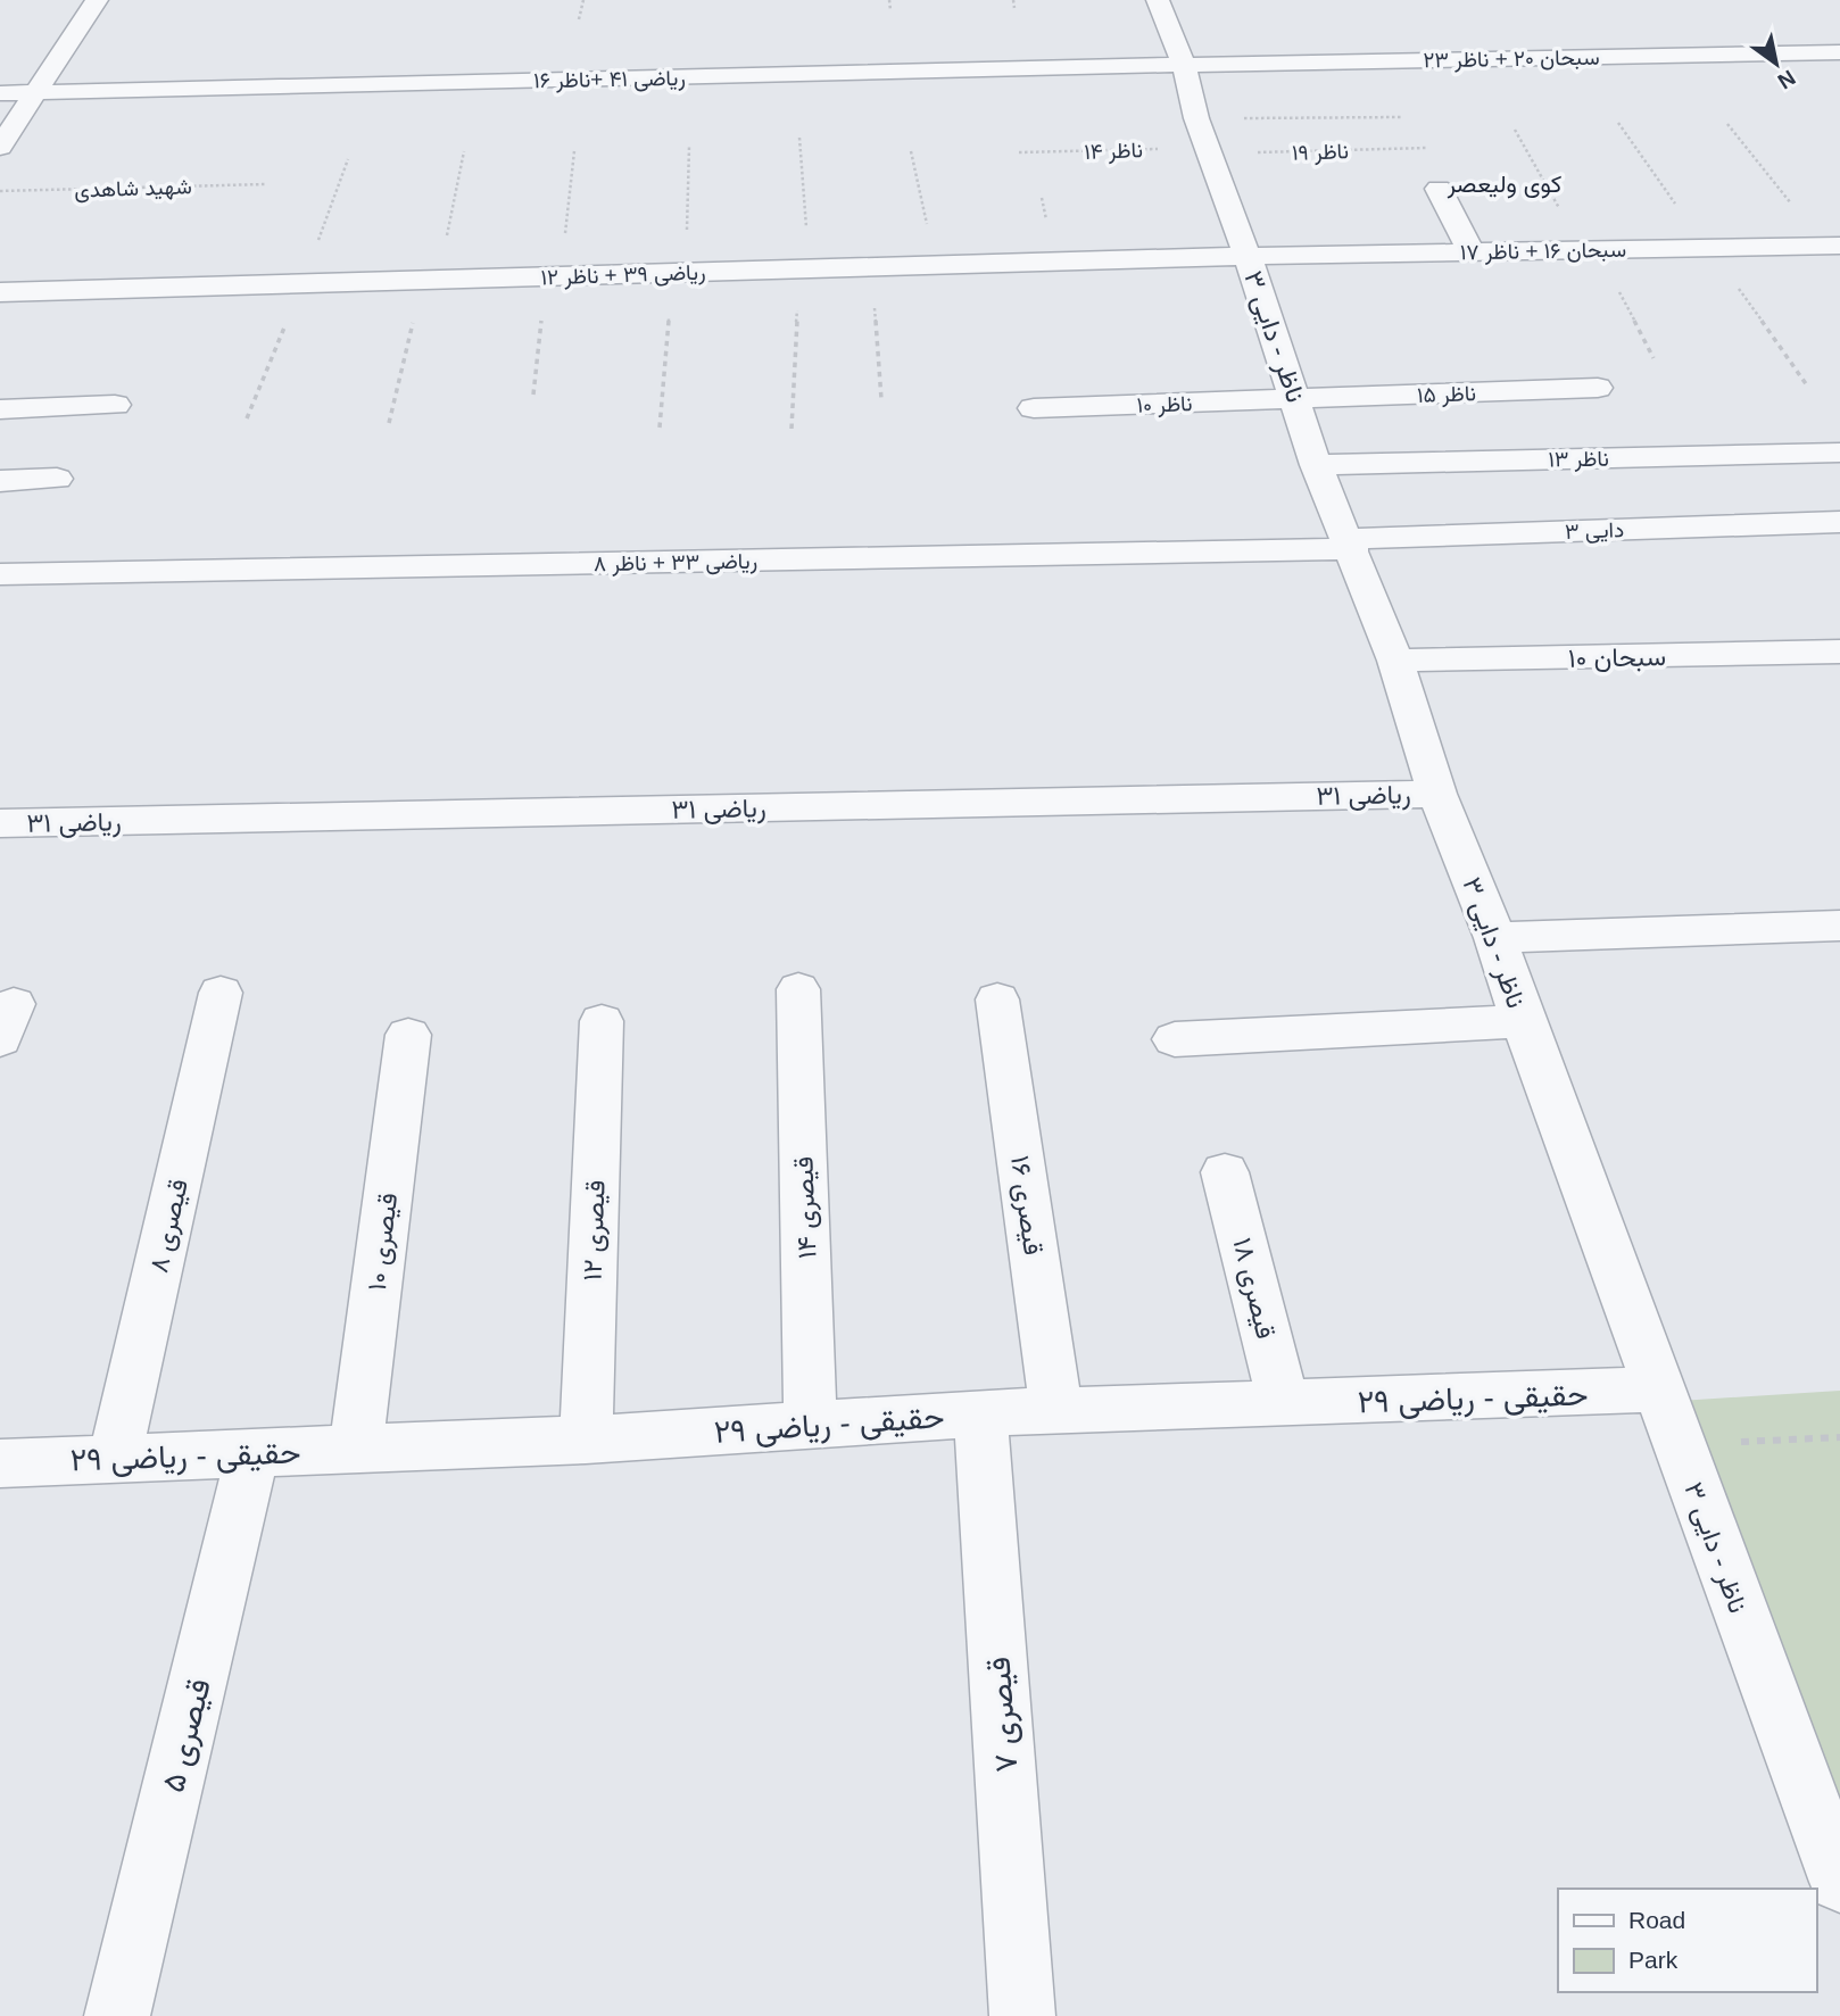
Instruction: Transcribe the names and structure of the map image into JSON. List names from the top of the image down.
{
  "streets": {
    "street": [
      "سبحان ۲۰ + ناظر ۲۳",
      "ریاضی ۴۱ +ناظر ۱۶",
      "سبحان ۱۶ + ناظر ۱۷",
      "ریاضی ۳۹ + ناظر ۱۲",
      "ناظر - دایی ۳",
      "ناظر ۱۵",
      "ناظر ۱۰",
      "ناظر ۱۳",
      "دایی ۳",
      "ریاضی ۳۳ + ناظر ۸",
      "سبحان ۱۰",
      "ریاضی ۳۱",
      "قیصری ۱۶",
      "قیصری ۱۴",
      "قیصری ۸",
      "قیصری ۱۲",
      "قیصری ۱۰",
      "قیصری ۱۸",
      "حقیقی - ریاضی ۲۹",
      "قیصری ۷",
      "قیصری ۵"
    ],
    "path": ["ناظر ۱۴", "ناظر ۱۹", "شهید شاهدی"]
  },
  "crossings": [
    ["سبحان ۲۰ + ناظر ۲۳", "ریاضی ۴۱ +ناظر ۱۶"],
    ["سبحان ۲۰ + ناظر ۲۳", "ناظر - دایی ۳"],
    ["ریاضی ۴۱ +ناظر ۱۶", "ناظر - دایی ۳"],
    ["ناظر ۱۴", "ناظر ۱۹"],
    ["ناظر ۱۴", "ناظر - دایی ۳"],
    ["ناظر ۱۹", "ناظر - دایی ۳"],
    ["سبحان ۱۶ + ناظر ۱۷", "ریاضی ۳۹ + ناظر ۱۲"],
    ["سبحان ۱۶ + ناظر ۱۷", "ناظر - دایی ۳"],
    ["ریاضی ۳۹ + ناظر ۱۲", "ناظر - دایی ۳"],
    ["ناظر - دایی ۳", "ناظر ۱۵"],
    ["ناظر - دایی ۳", "ناظر ۱۰"],
    ["ناظر - دایی ۳", "ناظر ۱۳"],
    ["ناظر - دایی ۳", "دایی ۳"],
    ["ناظر - دایی ۳", "ریاضی ۳۳ + ناظر ۸"],
    ["ناظر - دایی ۳", "سبحان ۱۰"],
    ["ناظر - دایی ۳", "ریاضی ۳۱"],
    ["ناظر - دایی ۳", "حقیقی - ریاضی ۲۹"],
    ["ناظر ۱۵", "ناظر ۱۰"],
    ["دایی ۳", "ریاضی ۳۳ + ناظر ۸"],
    ["قیصری ۱۶", "حقیقی - ریاضی ۲۹"],
    ["قیصری ۱۴", "حقیقی - ریاضی ۲۹"],
    ["قیصری ۸", "حقیقی - ریاضی ۲۹"],
    ["قیصری ۱۲", "حقیقی - ریاضی ۲۹"],
    ["قیصری ۱۰", "حقیقی - ریاضی ۲۹"],
    ["قیصری ۱۸", "حقیقی - ریاضی ۲۹"],
    ["حقیقی - ریاضی ۲۹", "قیصری ۷"],
    ["حقیقی - ریاضی ۲۹", "قیصری ۵"]
  ],
  "districts": ["کوی ولیعصر"],
  "legend": ["Road", "Park"],
  "north": "bottom right"
}
